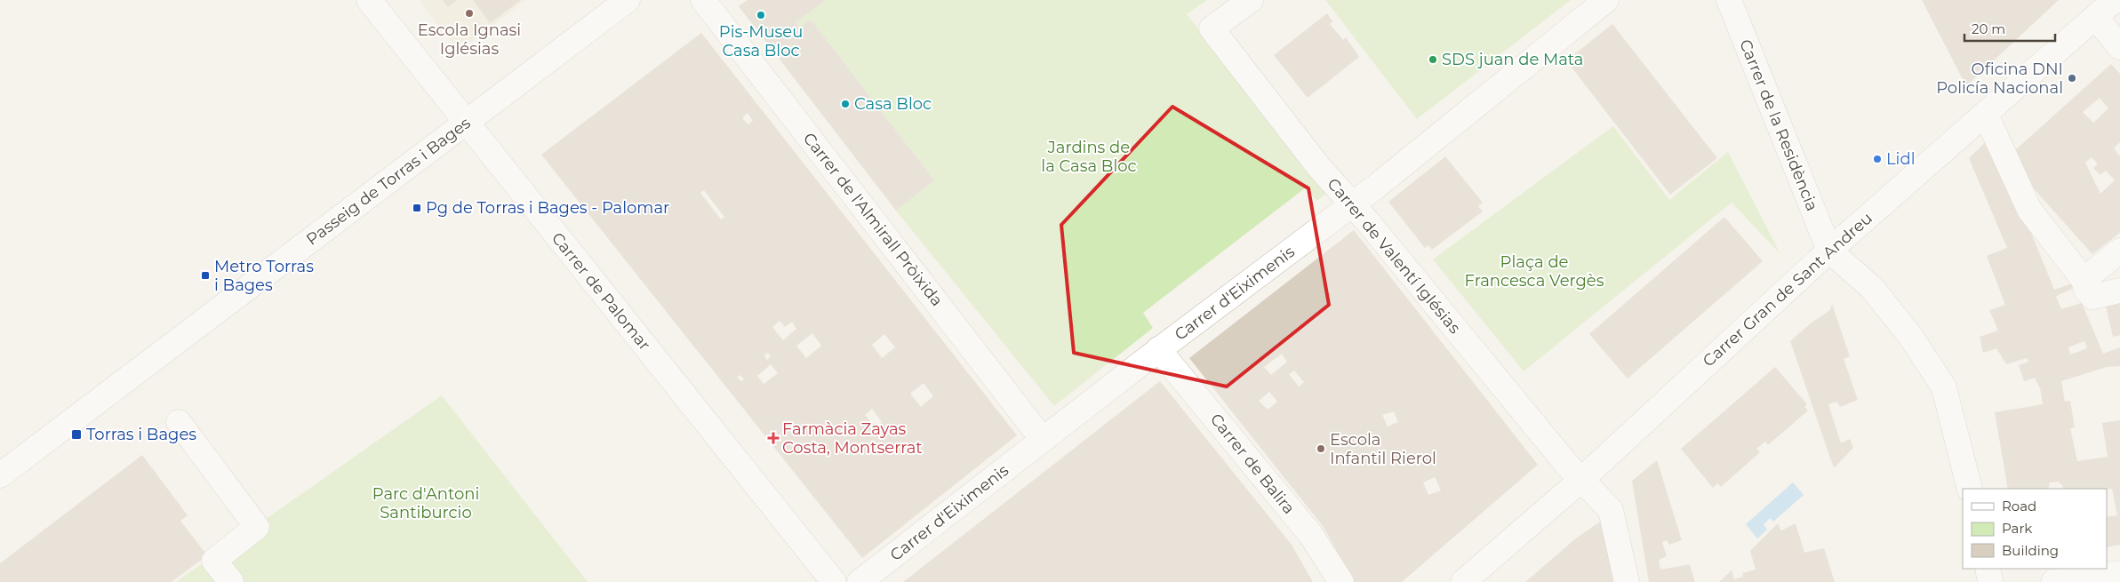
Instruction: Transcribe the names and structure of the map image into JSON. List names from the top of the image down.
{
  "streets": {
    "street": [
      "Carrer de la Residència",
      "Passeig de Torras i Bages",
      "Carrer de l'Almirall Pròixida",
      "Carrer de Valentí Iglésias",
      "Carrer Gran de Sant Andreu",
      "Carrer de Palomar",
      "Carrer d'Eiximenis",
      "Carrer de Balira"
    ]
  },
  "crossings": [
    ["Carrer de la Residència", "Carrer Gran de Sant Andreu"],
    ["Passeig de Torras i Bages", "Carrer de Palomar"],
    ["Carrer de l'Almirall Pròixida", "Carrer d'Eiximenis"],
    ["Carrer de Valentí Iglésias", "Carrer Gran de Sant Andreu"],
    ["Carrer de Valentí Iglésias", "Carrer d'Eiximenis"],
    ["Carrer d'Eiximenis", "Carrer de Balira"]
  ],
  "parks": ["Jardins de la Casa Bloc", "Plaça de Francesca Vergès", "Parc d'Antoni Santiburcio"],
  "places": {
    "other": [
      "Escola Ignasi Iglésias",
      "Pis-Museu Casa Bloc",
      "SDS juan de Mata",
      "Oficina DNI Policía Nacional",
      "Casa Bloc",
      "Lidl",
      "Escola Infantil Rierol"
    ],
    "transit": ["Pg de Torras i Bages - Palomar", "Metro Torras i Bages", "Torras i Bages"],
    "health": ["Farmàcia Zayas Costa, Montserrat"]
  },
  "legend": ["Road", "Park", "Building"],
  "scale_bar": "20 m"
}
